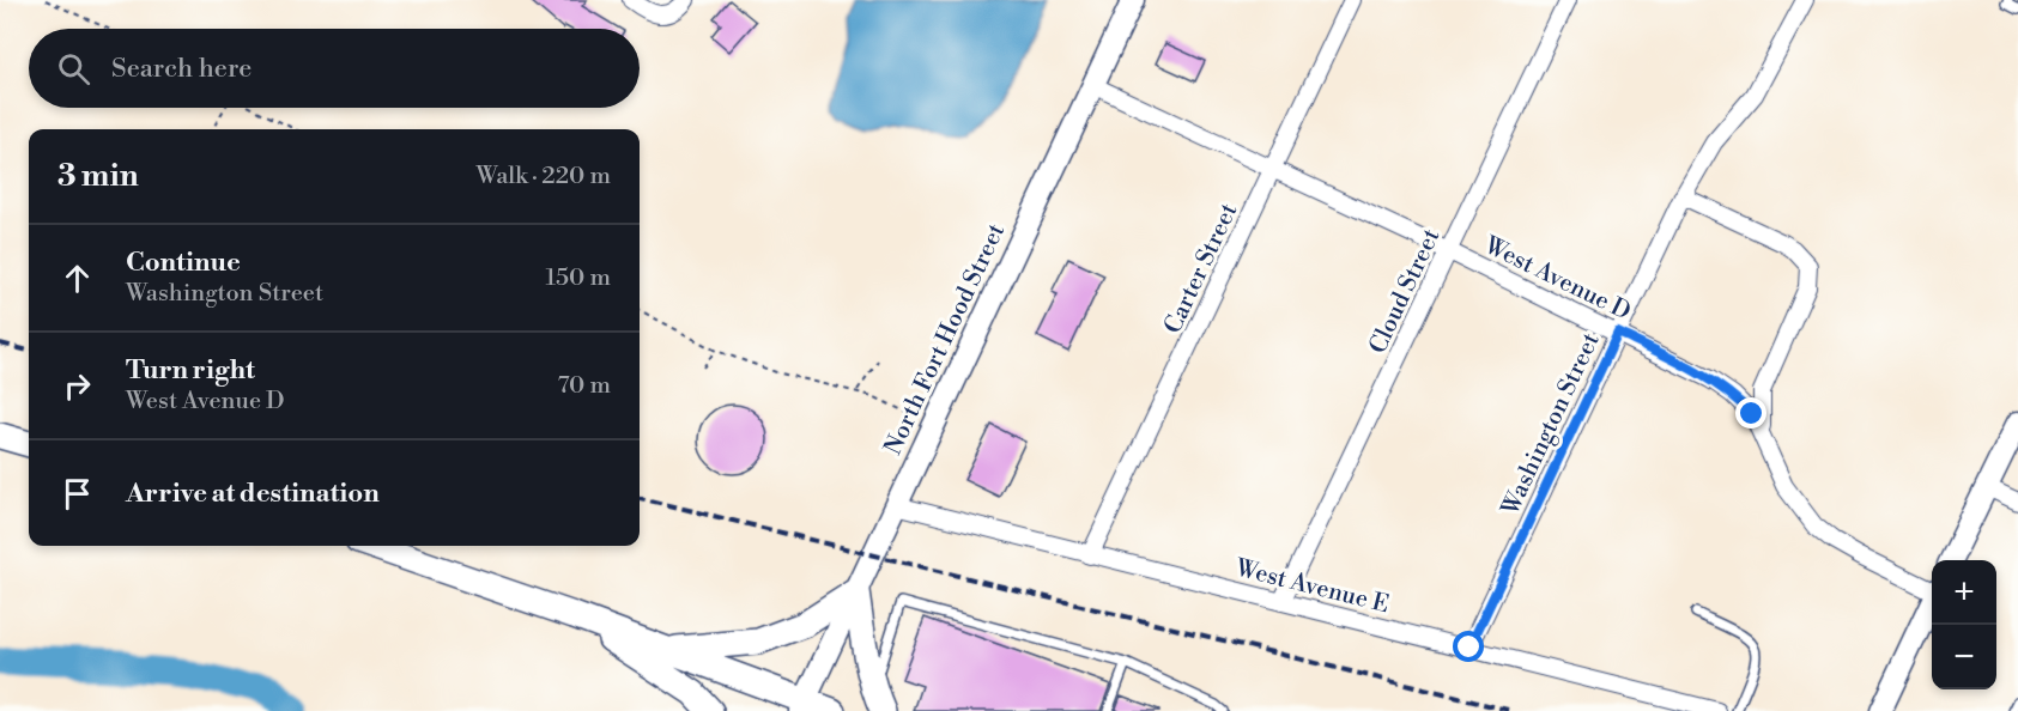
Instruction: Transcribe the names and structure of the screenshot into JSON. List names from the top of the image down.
{
  "streets": {
    "main road": ["North Fort Hood Street"],
    "street": [
      "Carter Street",
      "West Avenue D",
      "Cloud Street",
      "Washington Street",
      "West Avenue E"
    ]
  },
  "crossings": [
    ["Carter Street", "West Avenue D"],
    ["Carter Street", "West Avenue E"],
    ["West Avenue D", "Cloud Street"],
    ["West Avenue D", "North Fort Hood Street"],
    ["West Avenue D", "Washington Street"],
    ["Cloud Street", "West Avenue E"],
    ["North Fort Hood Street", "West Avenue E"],
    ["Washington Street", "West Avenue E"]
  ],
  "page": {
    "search": "Search here",
    "heading": ["3 min", "Walk · 220 m"],
    "list": [
      ["Continue", "Washington Street", "150 m"],
      ["Turn right", "West Avenue D", "70 m"],
      "Arrive at destination"
    ],
    "map_buttons": ["+", "−"]
  }
}
